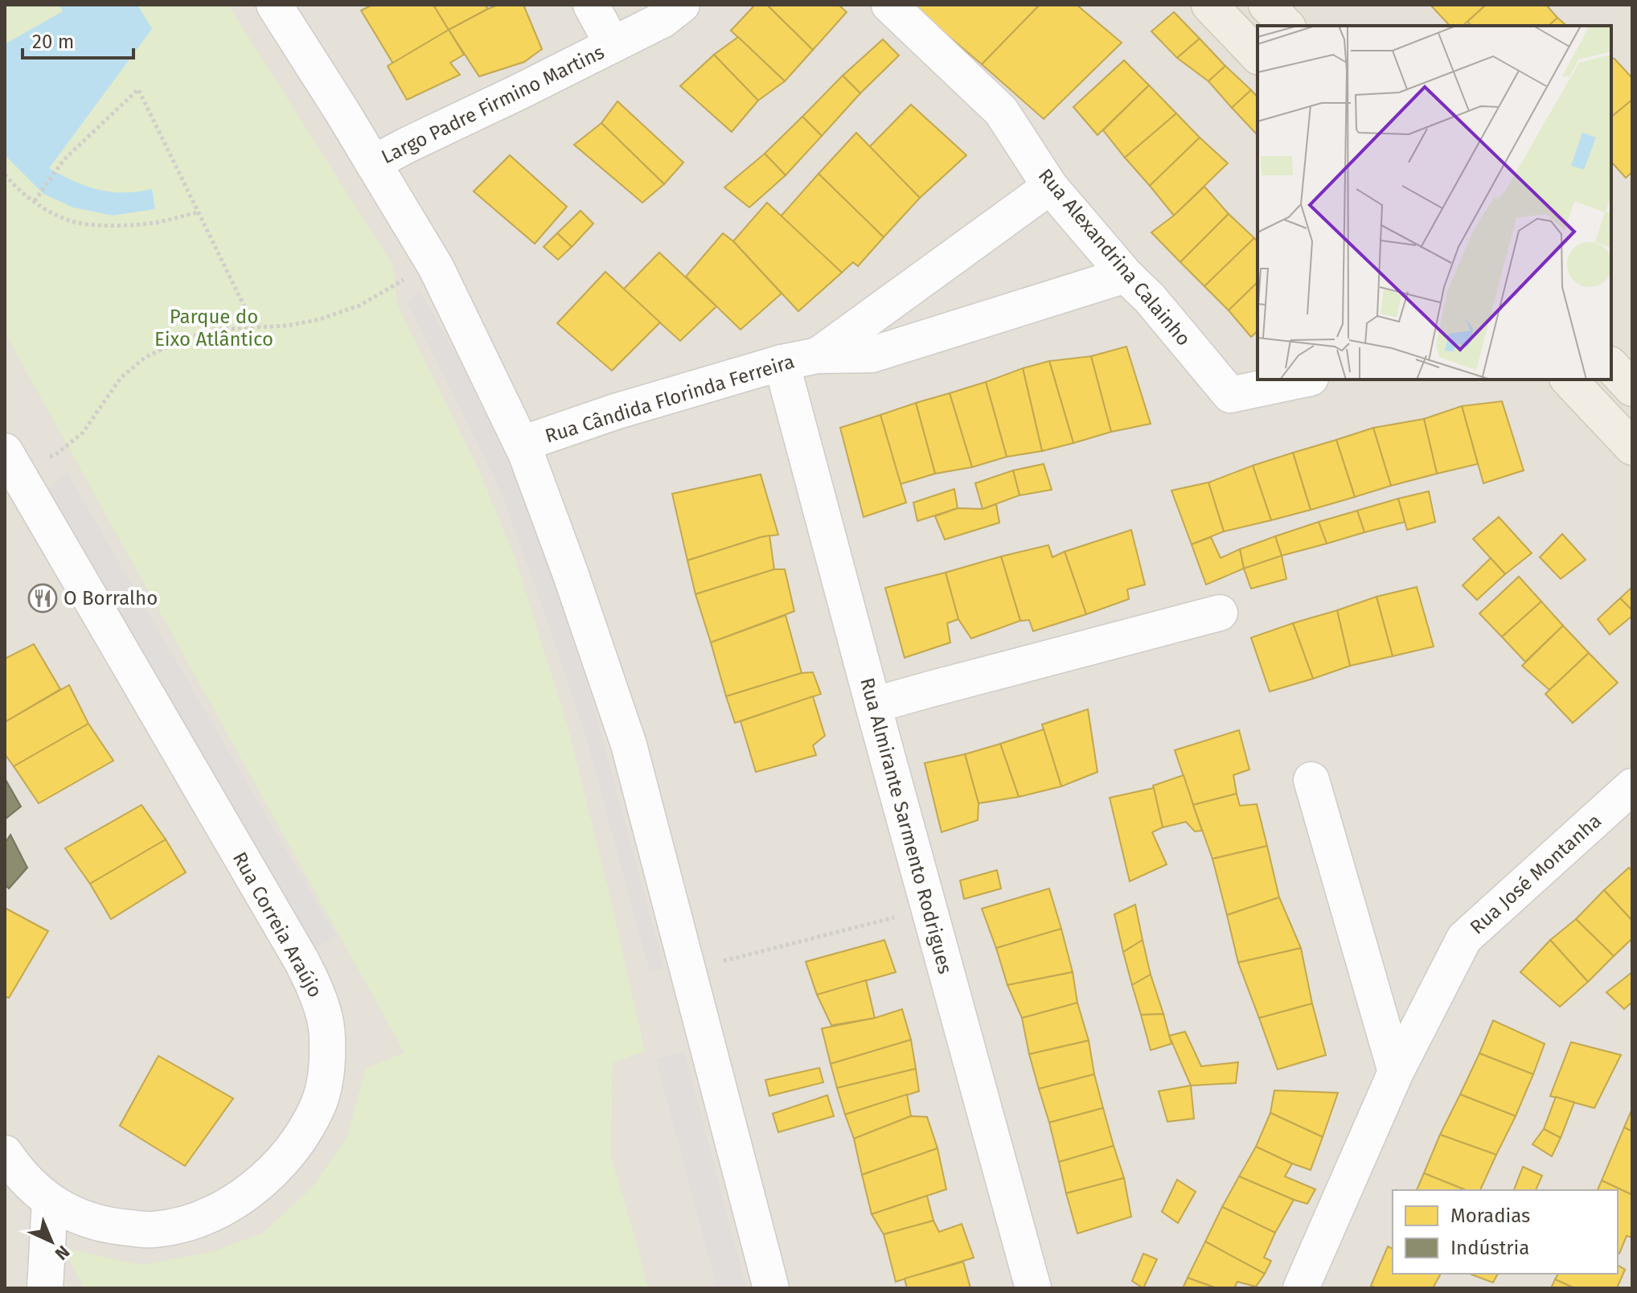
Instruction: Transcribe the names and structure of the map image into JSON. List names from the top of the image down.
{
  "streets": {
    "street": [
      "Largo Padre Firmino Martins",
      "Rua Alexandrina Calainho",
      "Rua Cândida Florinda Ferreira",
      "Rua Almirante Sarmento Rodrigues",
      "Rua José Montanha",
      "Rua Correia Araújo"
    ]
  },
  "crossings": [
    ["Rua Alexandrina Calainho", "Rua Cândida Florinda Ferreira"],
    ["Rua Cândida Florinda Ferreira", "Rua Almirante Sarmento Rodrigues"]
  ],
  "parks": ["Parque do Eixo Atlântico"],
  "places": {
    "restaurant": ["O Borralho"]
  },
  "legend": ["Moradias", "Indústria"],
  "scale_bar": "20 m",
  "north": "bottom right"
}
